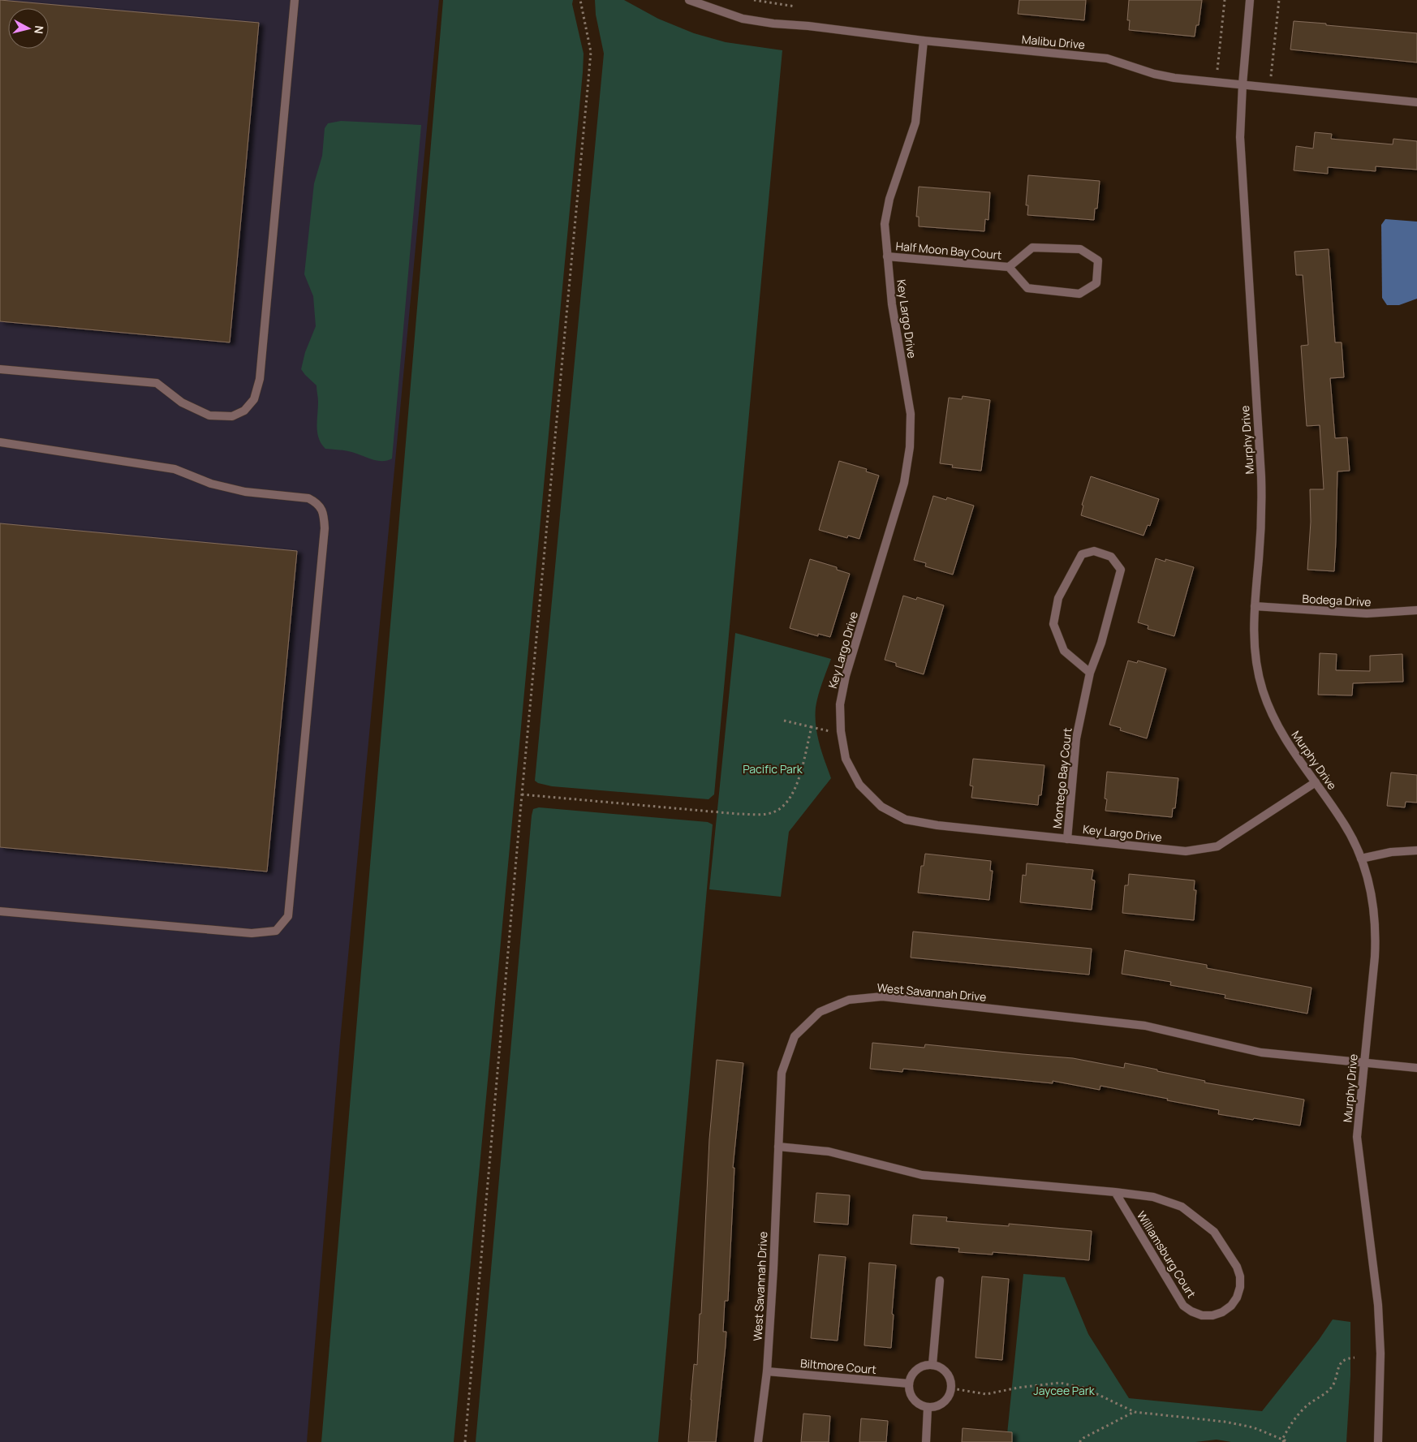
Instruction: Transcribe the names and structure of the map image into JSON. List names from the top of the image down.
{
  "streets": {
    "street": [
      "Malibu Drive",
      "Half Moon Bay Court",
      "Key Largo Drive",
      "Murphy Drive",
      "Bodega Drive",
      "Montego Bay Court",
      "West Savannah Drive",
      "Williamsburg Court",
      "Biltmore Court"
    ]
  },
  "crossings": [
    ["Malibu Drive", "Key Largo Drive"],
    ["Malibu Drive", "Murphy Drive"],
    ["Half Moon Bay Court", "Key Largo Drive"],
    ["Key Largo Drive", "Murphy Drive"],
    ["Key Largo Drive", "Montego Bay Court"],
    ["Murphy Drive", "Bodega Drive"],
    ["Murphy Drive", "West Savannah Drive"],
    ["West Savannah Drive", "Williamsburg Court"],
    ["West Savannah Drive", "Biltmore Court"]
  ],
  "parks": ["Pacific Park", "Jaycee Park"],
  "north": "right"
}
